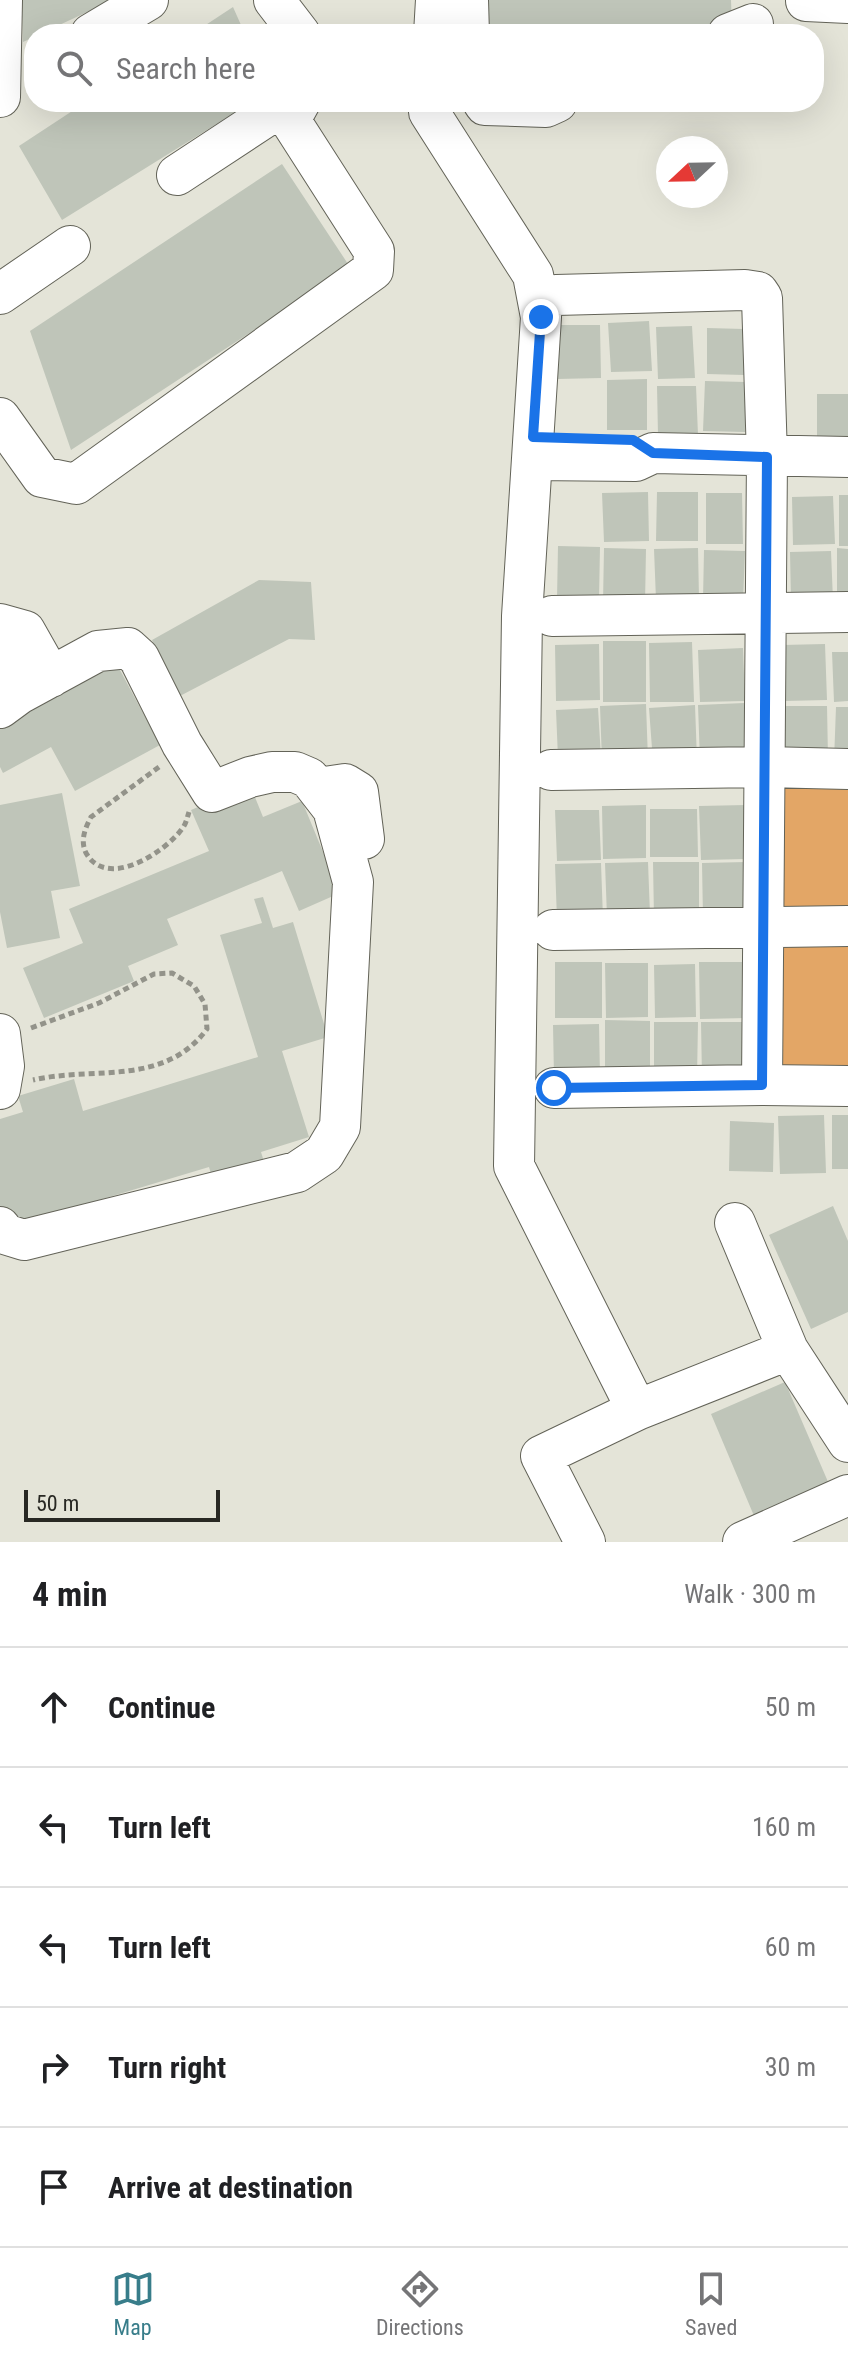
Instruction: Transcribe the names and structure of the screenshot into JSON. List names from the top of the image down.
{
  "scale_bar": "50 m",
  "north": "left",
  "page": {
    "search": "Search here",
    "scale": "50 m",
    "heading": ["4 min", "Walk · 300 m"],
    "list": [
      ["Continue", "50 m"],
      ["Turn left", "160 m"],
      ["Turn left", "60 m"],
      ["Turn right", "30 m"],
      "Arrive at destination"
    ],
    "nav": ["Map", "Directions", "Saved"]
  }
}
